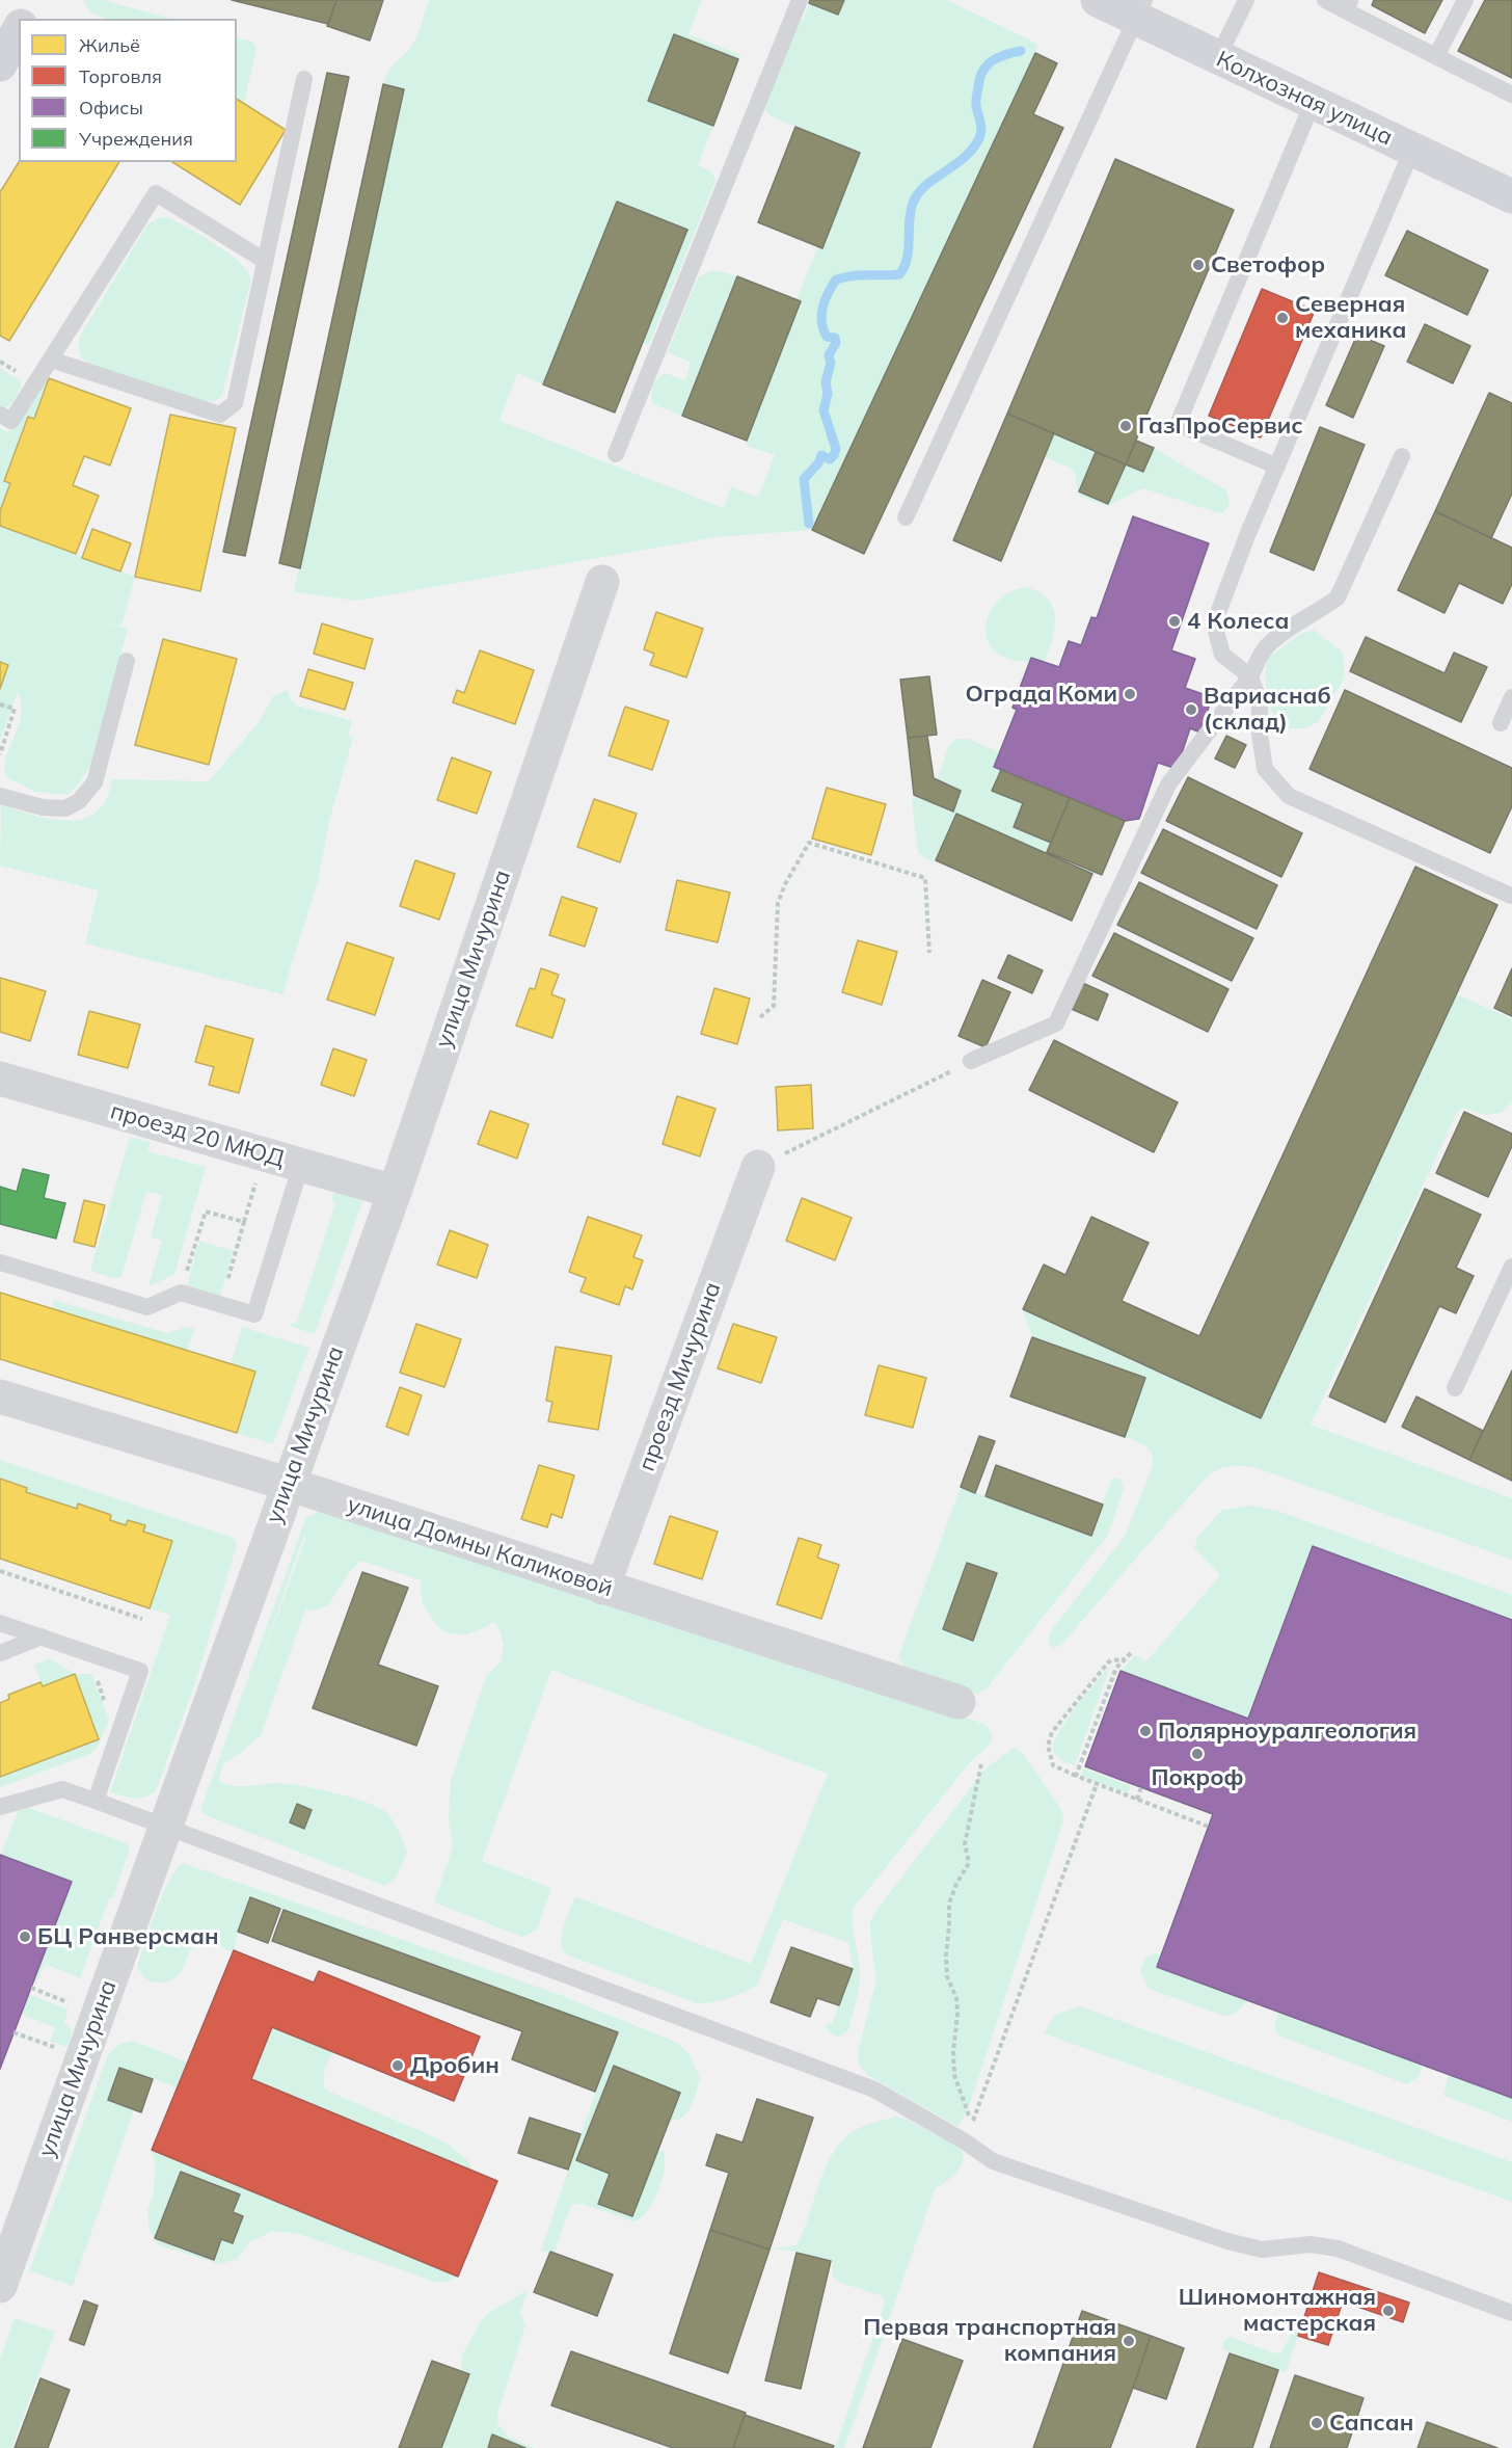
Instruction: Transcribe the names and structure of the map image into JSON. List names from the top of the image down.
{
  "streets": {
    "street": [
      "Колхозная улица",
      "улица Мичурина",
      "проезд 20 МЮД",
      "проезд Мичурина",
      "улица Домны Каликовой"
    ]
  },
  "crossings": [
    ["улица Мичурина", "проезд 20 МЮД"],
    ["улица Мичурина", "улица Домны Каликовой"],
    ["проезд Мичурина", "улица Домны Каликовой"]
  ],
  "places": [
    "Светофор",
    "Северная механика",
    "ГазПроСервис",
    "4 Колеса",
    "Ограда Коми",
    "Вариаснаб (склад)",
    "Полярноуралгеология",
    "Покроф",
    "БЦ Ранверсман",
    "Дробин",
    "Шиномонтажная мастерская",
    "Первая транспортная компания",
    "Сапсан"
  ],
  "legend": [
    "Жильё",
    "Торговля",
    "Офисы",
    "Учреждения"
  ]
}
